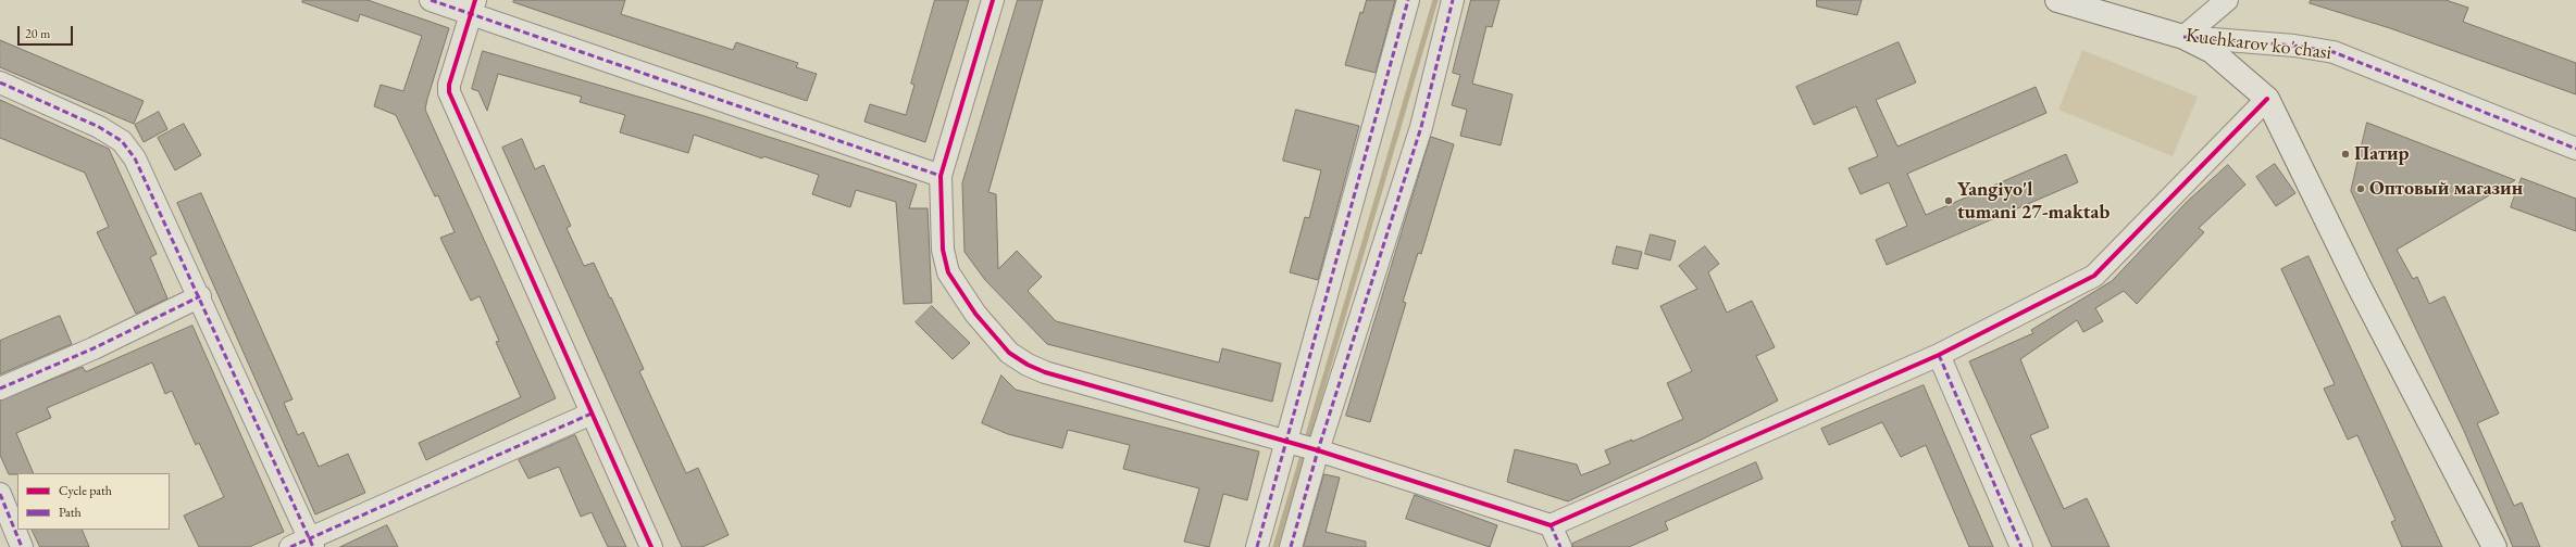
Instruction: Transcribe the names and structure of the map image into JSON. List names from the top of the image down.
{
  "streets": {
    "main road": ["Kuchkarov ko'chasi"]
  },
  "places": ["Патир", "Оптовый магазин", "Yangiyo'l tumani 27-maktab"],
  "legend": ["Cycle path", "Path"],
  "scale_bar": "20 m"
}
